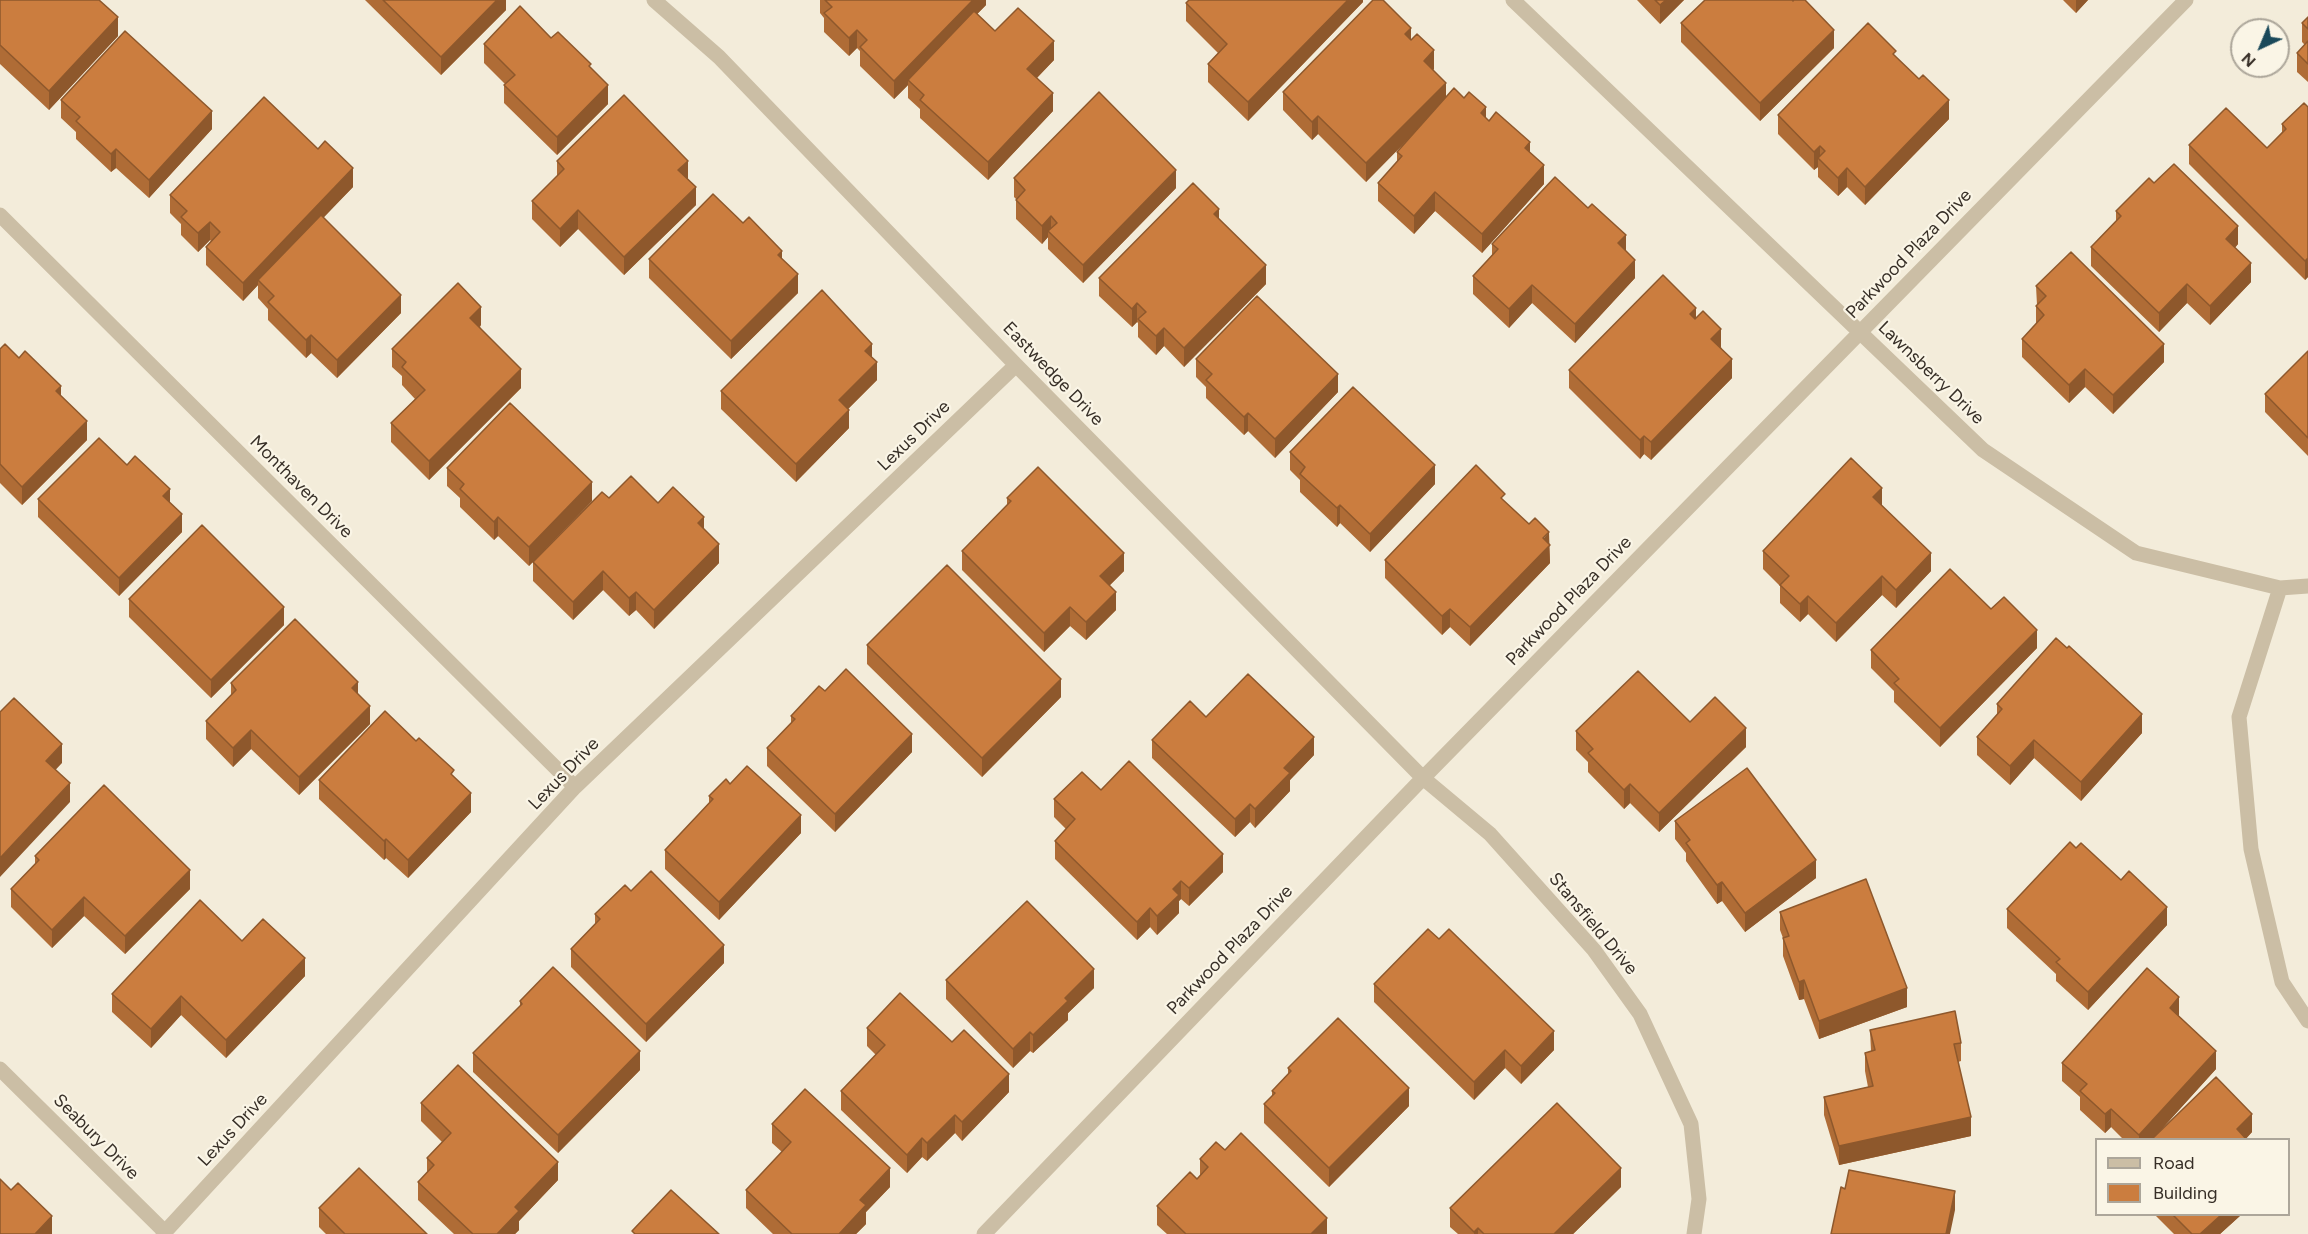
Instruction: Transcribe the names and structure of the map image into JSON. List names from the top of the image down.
{
  "streets": {
    "street": [
      "Parkwood Plaza Drive",
      "Lawnsberry Drive",
      "Eastwedge Drive",
      "Lexus Drive",
      "Monthaven Drive",
      "Stansfield Drive",
      "Seabury Drive"
    ]
  },
  "crossings": [
    ["Parkwood Plaza Drive", "Lawnsberry Drive"],
    ["Parkwood Plaza Drive", "Eastwedge Drive"],
    ["Parkwood Plaza Drive", "Stansfield Drive"],
    ["Eastwedge Drive", "Lexus Drive"],
    ["Eastwedge Drive", "Stansfield Drive"],
    ["Lexus Drive", "Monthaven Drive"],
    ["Lexus Drive", "Seabury Drive"]
  ],
  "legend": ["Road", "Building"],
  "north": "bottom left"
}
